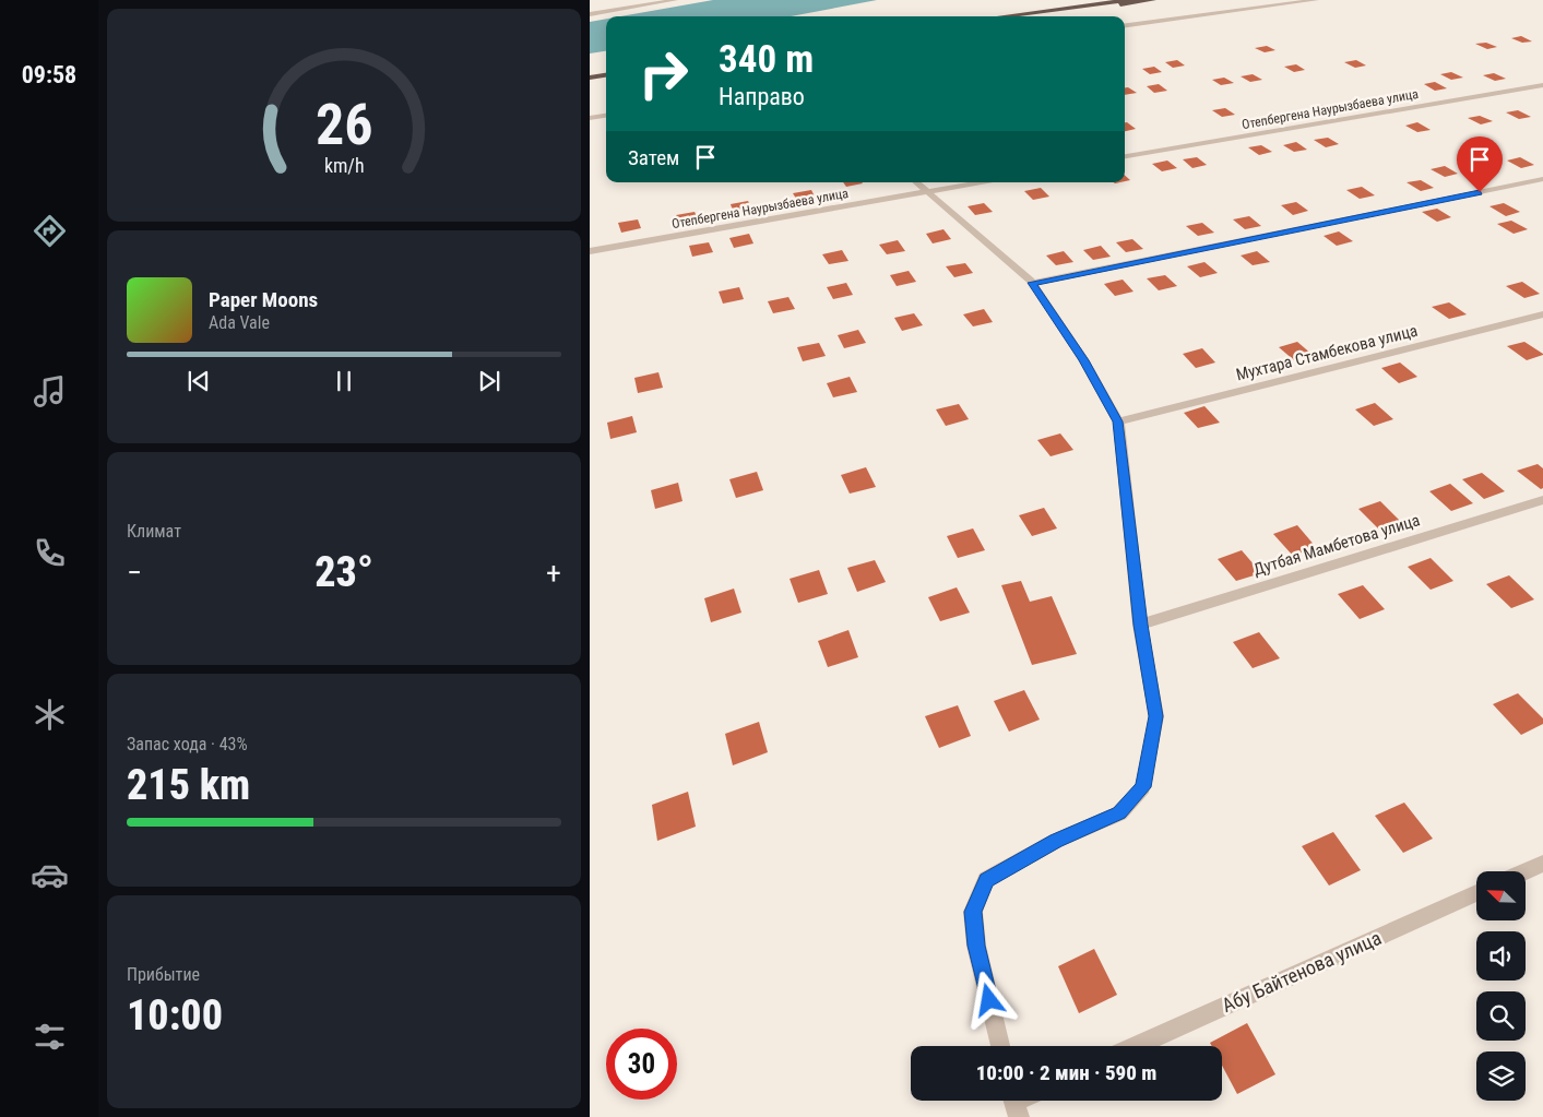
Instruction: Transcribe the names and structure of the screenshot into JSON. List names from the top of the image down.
{
  "streets": {
    "street": [
      "Отепбергена Наурызбаева улица",
      "Мухтара Стамбекова улица",
      "Дутбая Мамбетова улица",
      "Абу Байтенова улица"
    ]
  },
  "north": "top left",
  "page": {
    "tabs": "09:58",
    "turn": ["340 m", "Направо"],
    "then": "Затем",
    "song": ["Paper Moons", "Ada Vale"],
    "tile": [
      "Климат",
      ["Запас хода · 43%", "215 km"],
      ["Прибытие", "10:00"]
    ],
    "heat": ["−", "23°", "+"],
    "limit": "30",
    "trip": "10:00 · 2 мин · 590 m",
    "gauge": ["26", "km/h"]
  }
}
